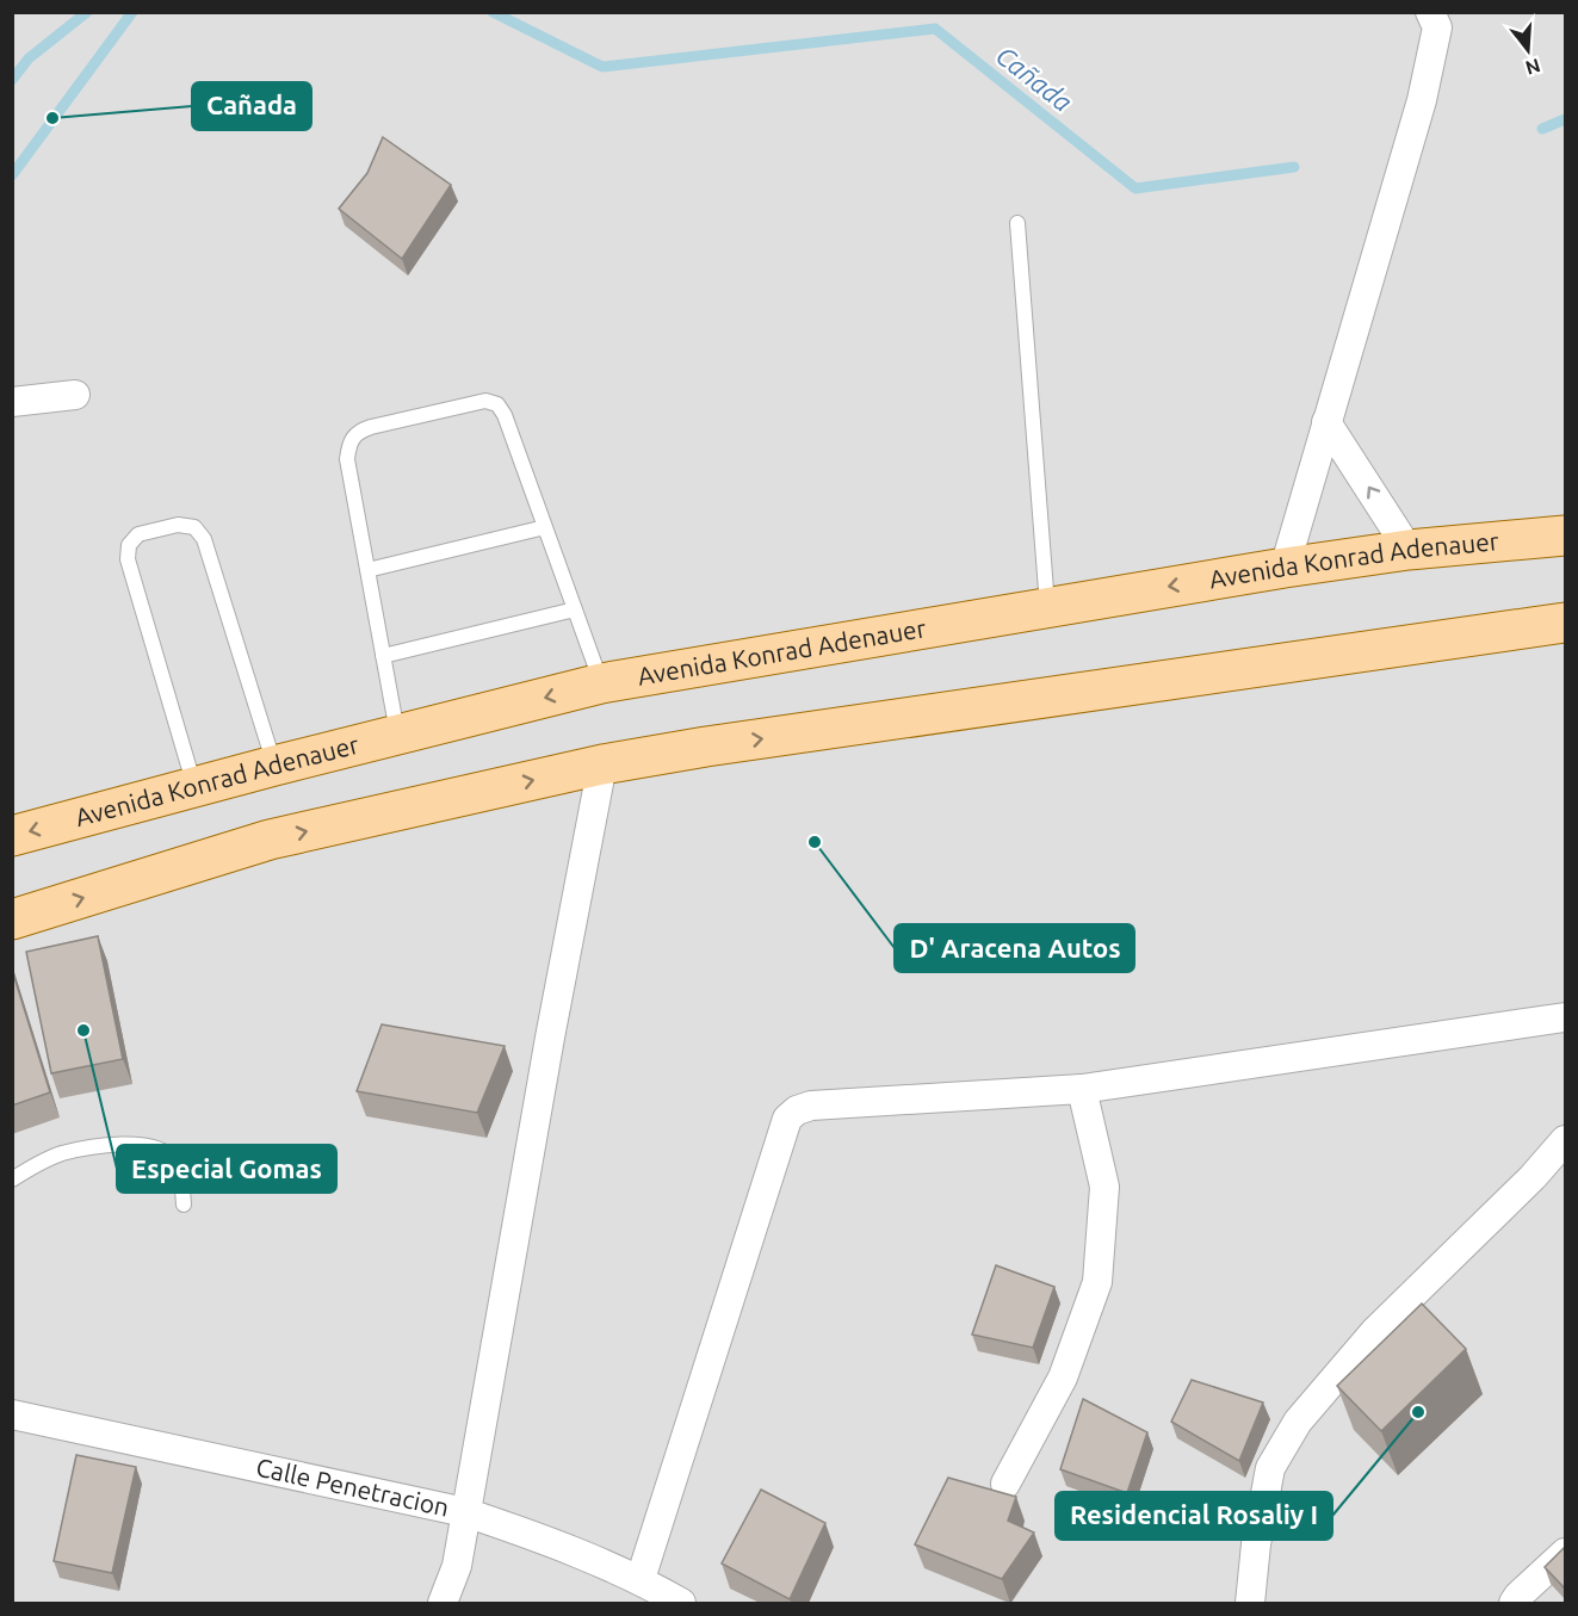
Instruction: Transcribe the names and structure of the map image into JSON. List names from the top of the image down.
{
  "streets": {
    "main road": ["Avenida Konrad Adenauer"],
    "street": ["Calle Penetracion"]
  },
  "water": ["Cañada"],
  "places": [
    "Cañada",
    "D' Aracena Autos",
    "Especial Gomas",
    "Residencial Rosaliy I"
  ],
  "north": "bottom"
}
